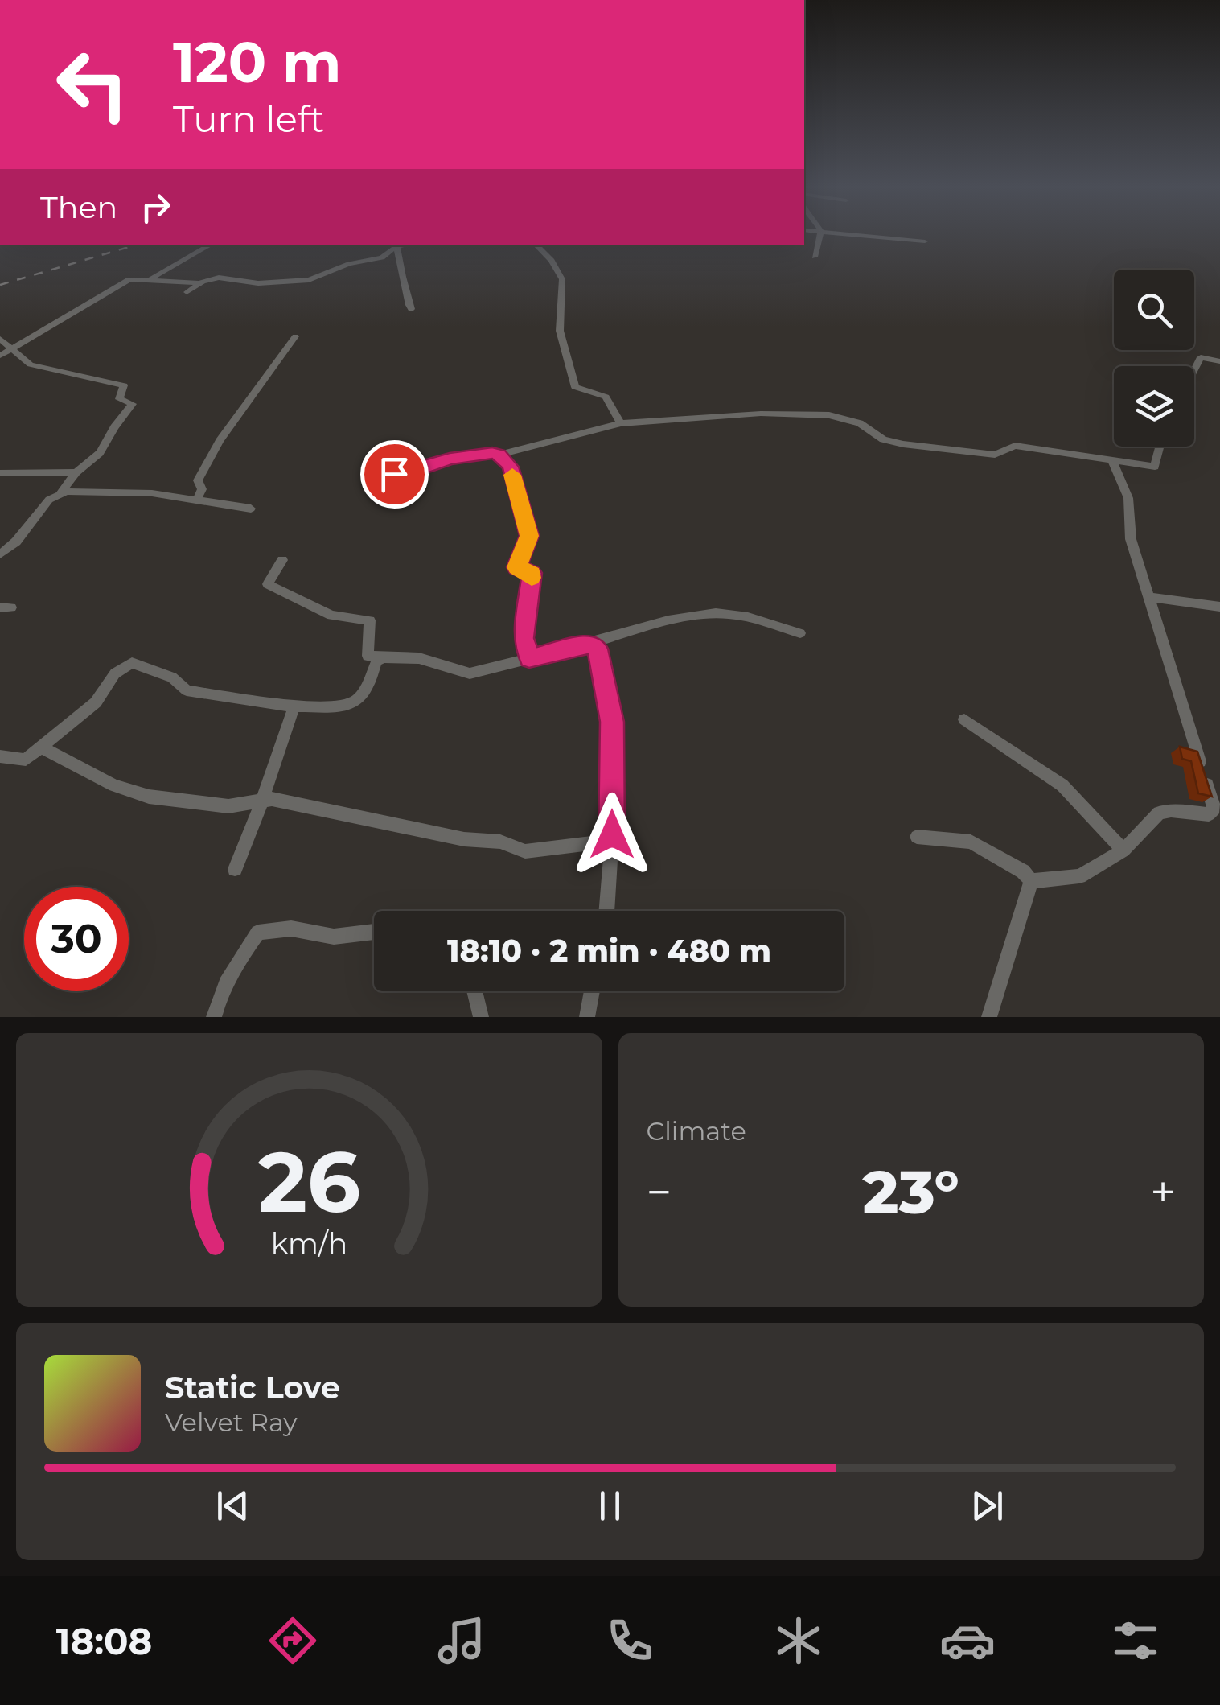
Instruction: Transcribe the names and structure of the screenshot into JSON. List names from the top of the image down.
{
  "page": {
    "turn": ["120 m", "Turn left"],
    "then": "Then",
    "limit": "30",
    "trip": "18:10 · 2 min · 480 m",
    "tile": "Climate",
    "heat": ["−", "23°", "+"],
    "song": ["Static Love", "Velvet Ray"],
    "tabs": "18:08",
    "gauge": ["26", "km/h"]
  }
}
